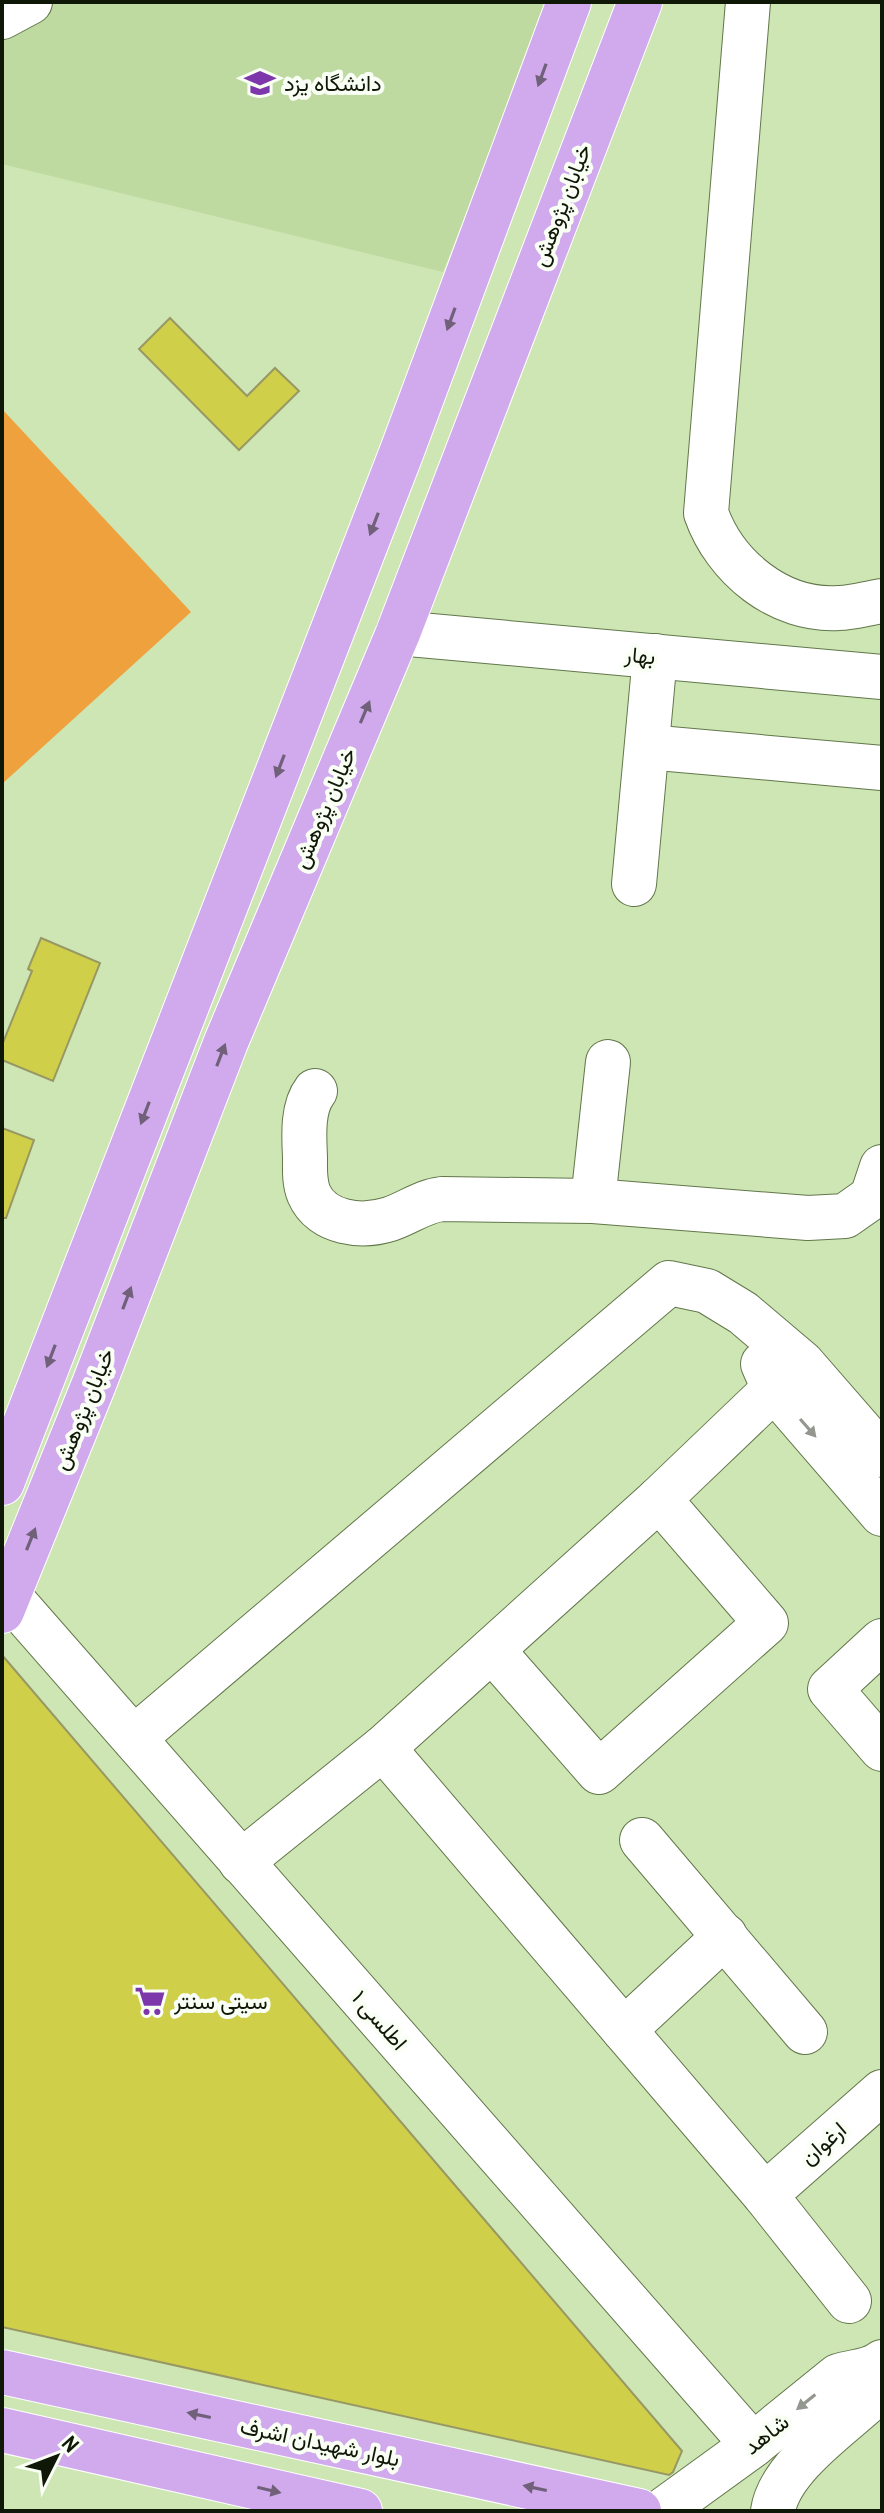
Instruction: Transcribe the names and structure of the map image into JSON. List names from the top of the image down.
{
  "streets": {
    "main road": ["خیابان پژوهش", "بلوار شهیدان اشرف"],
    "street": [
      "بهار",
      "اطلسی ۱",
      "ارغوان",
      "شاهد"
    ]
  },
  "crossings": [
    ["خیابان پژوهش", "بهار"],
    ["خیابان پژوهش", "اطلسی ۱"],
    ["اطلسی ۱", "شاهد"]
  ],
  "places": {
    "school or university": ["دانشگاه یزد"],
    "supermarket": ["سیتی سنتر"]
  },
  "north": "top right"
}
